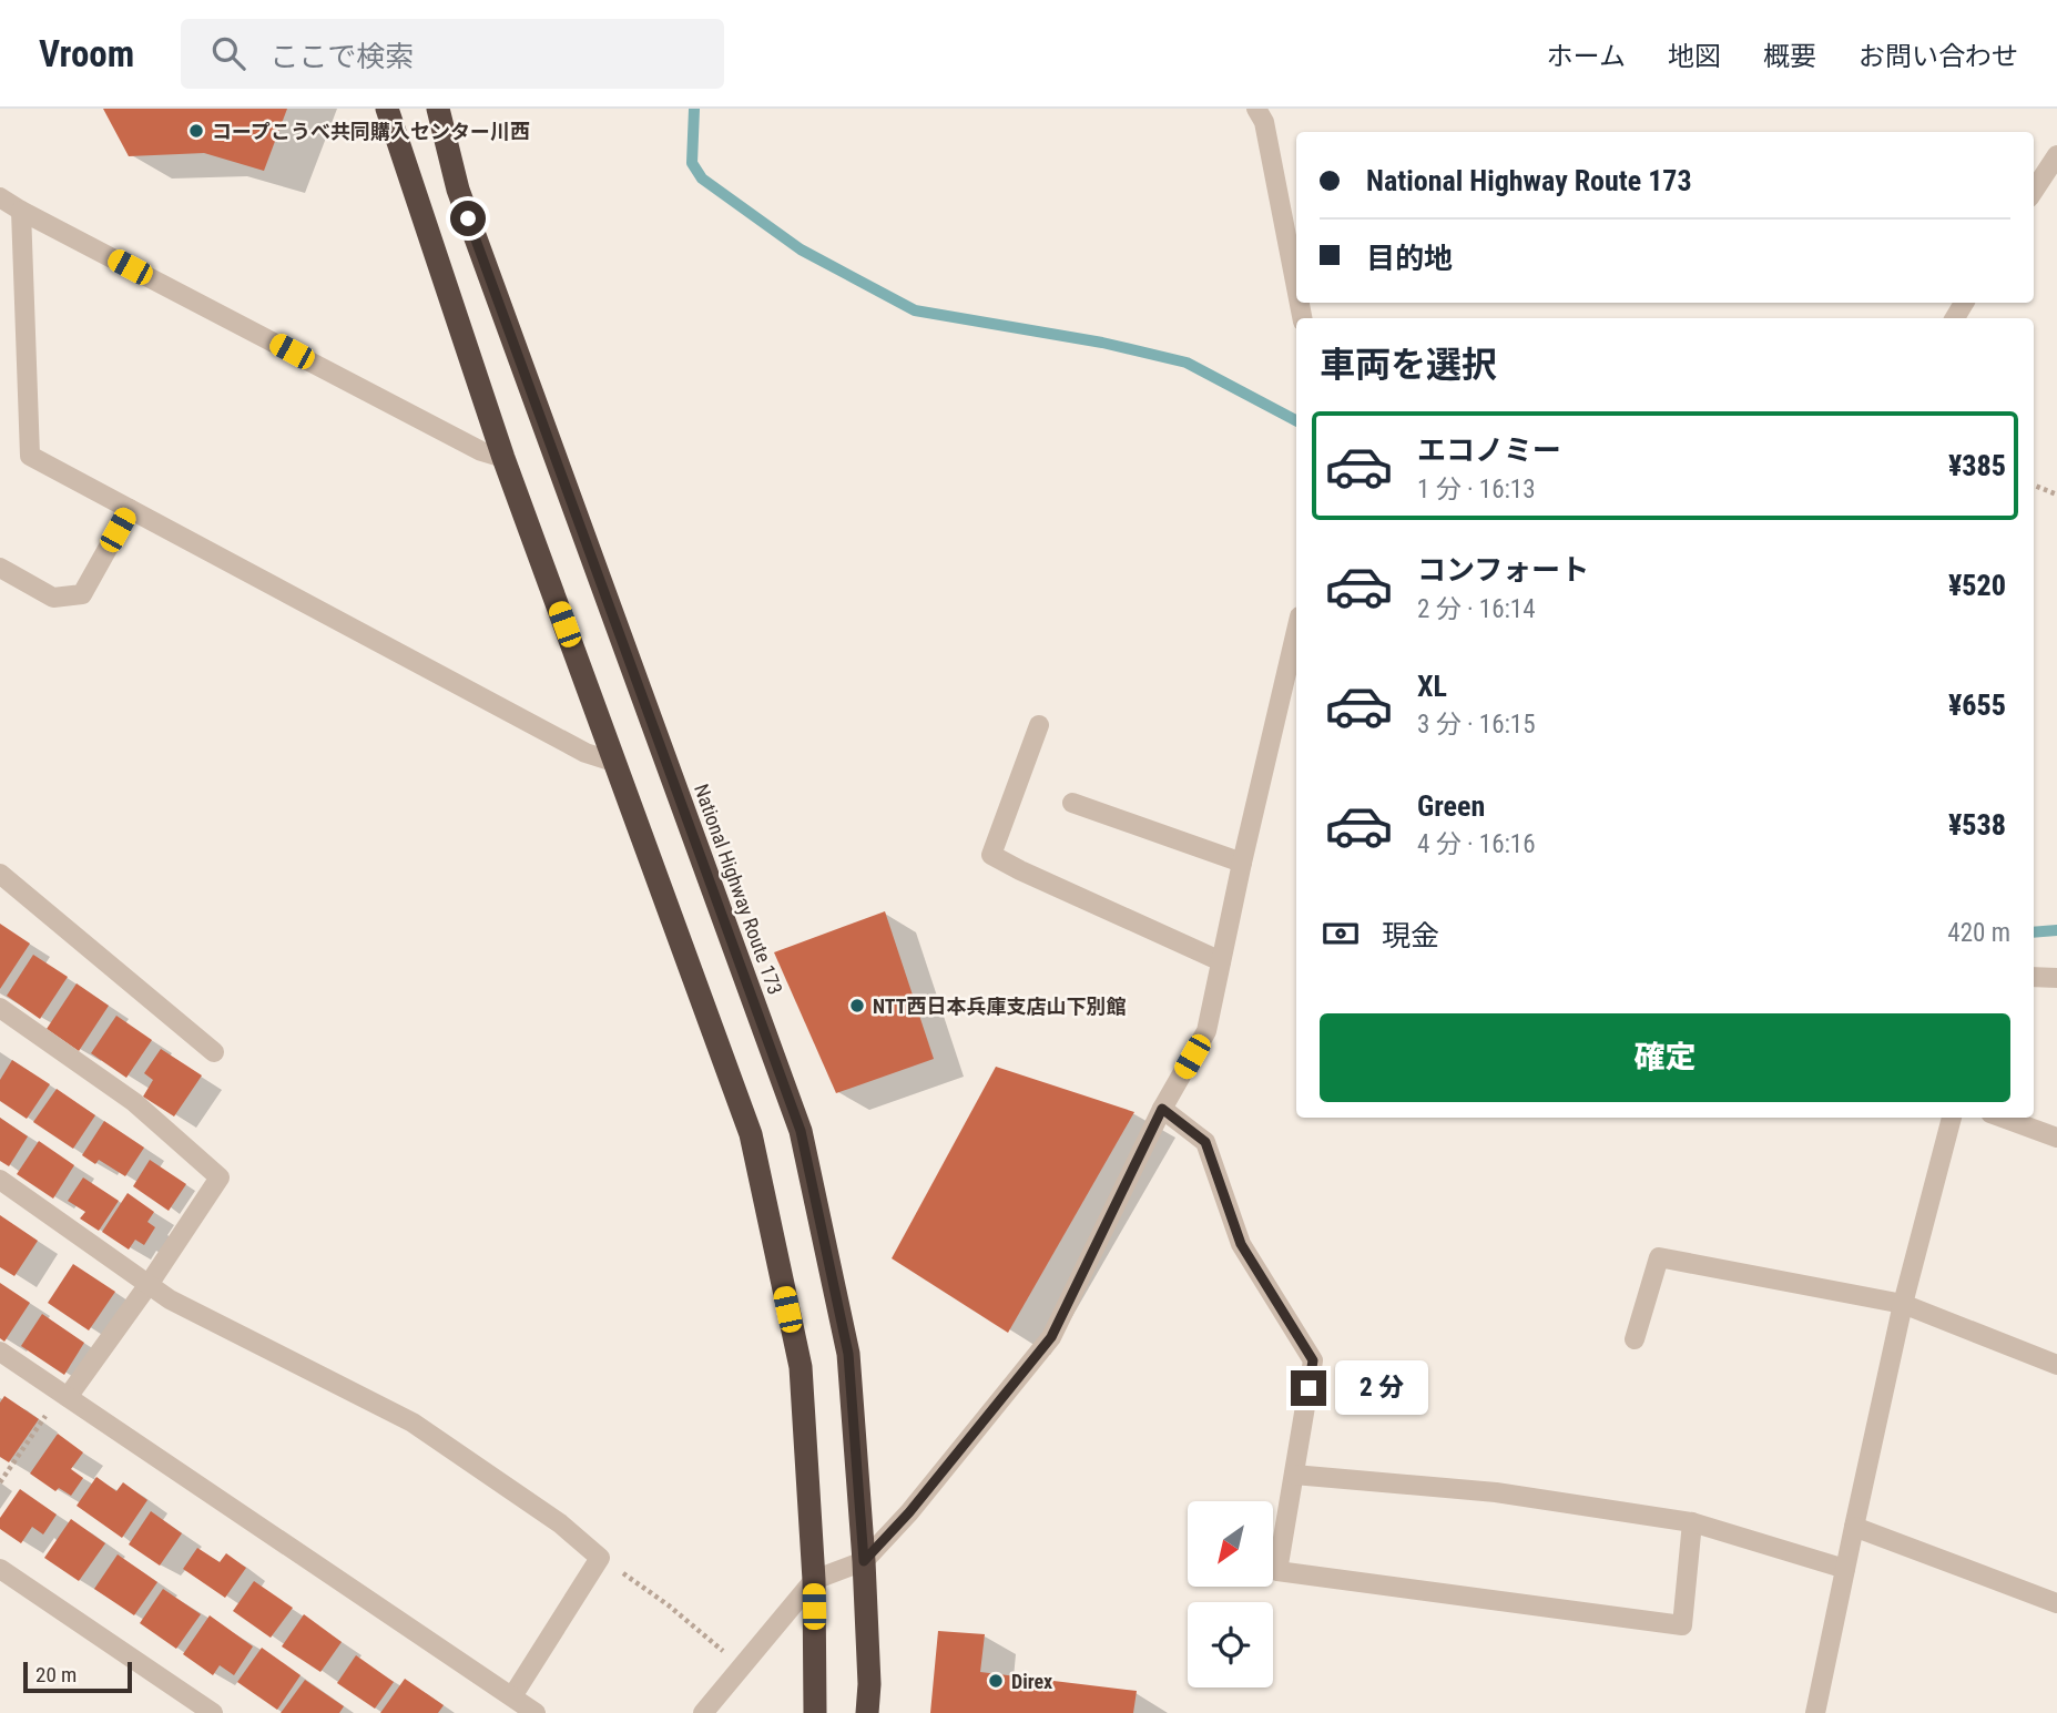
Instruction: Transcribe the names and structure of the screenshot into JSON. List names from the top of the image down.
{
  "streets": {
    "highway": ["National Highway Route 173"]
  },
  "places": ["コープこうべ共同購入センター川西", "NTT西日本兵庫支店山下別館", "Direx"],
  "scale_bar": "20 m",
  "north": "bottom left",
  "page": {
    "header": "Vroom",
    "search": "ここで検索",
    "nav": [
      "ホーム",
      "地図",
      "概要",
      "お問い合わせ"
    ],
    "banner": ["National Highway Route 173", "目的地"],
    "heading": "車両を選択",
    "list": [
      {
        "name": "エコノミー",
        "note": "1 分 · 16:13",
        "value": "¥385"
      },
      {
        "name": "コンフォート",
        "note": "2 分 · 16:14",
        "value": "¥520"
      },
      {
        "name": "XL",
        "note": "3 分 · 16:15",
        "value": "¥655"
      },
      {
        "name": "Green",
        "note": "4 分 · 16:16",
        "value": "¥538"
      }
    ],
    "pay": ["現金", "420 m"],
    "buttons": "確定",
    "bubble": "2 分",
    "scale": "20 m"
  }
}
